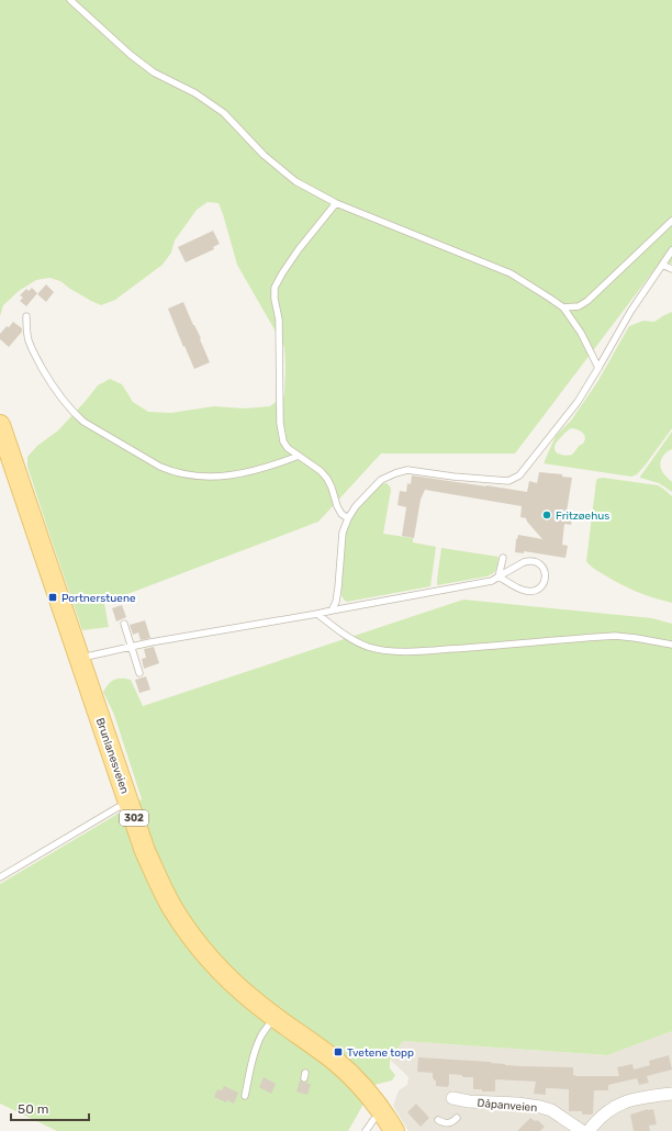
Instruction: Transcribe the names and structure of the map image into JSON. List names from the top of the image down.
{
  "streets": {
    "main road": ["Brunlanesveien", "302"],
    "street": ["Dåpanveien"]
  },
  "places": {
    "other": ["Fritzøehus"],
    "transit": ["Portnerstuene", "Tvetene topp"]
  },
  "scale_bar": "50 m"
}
